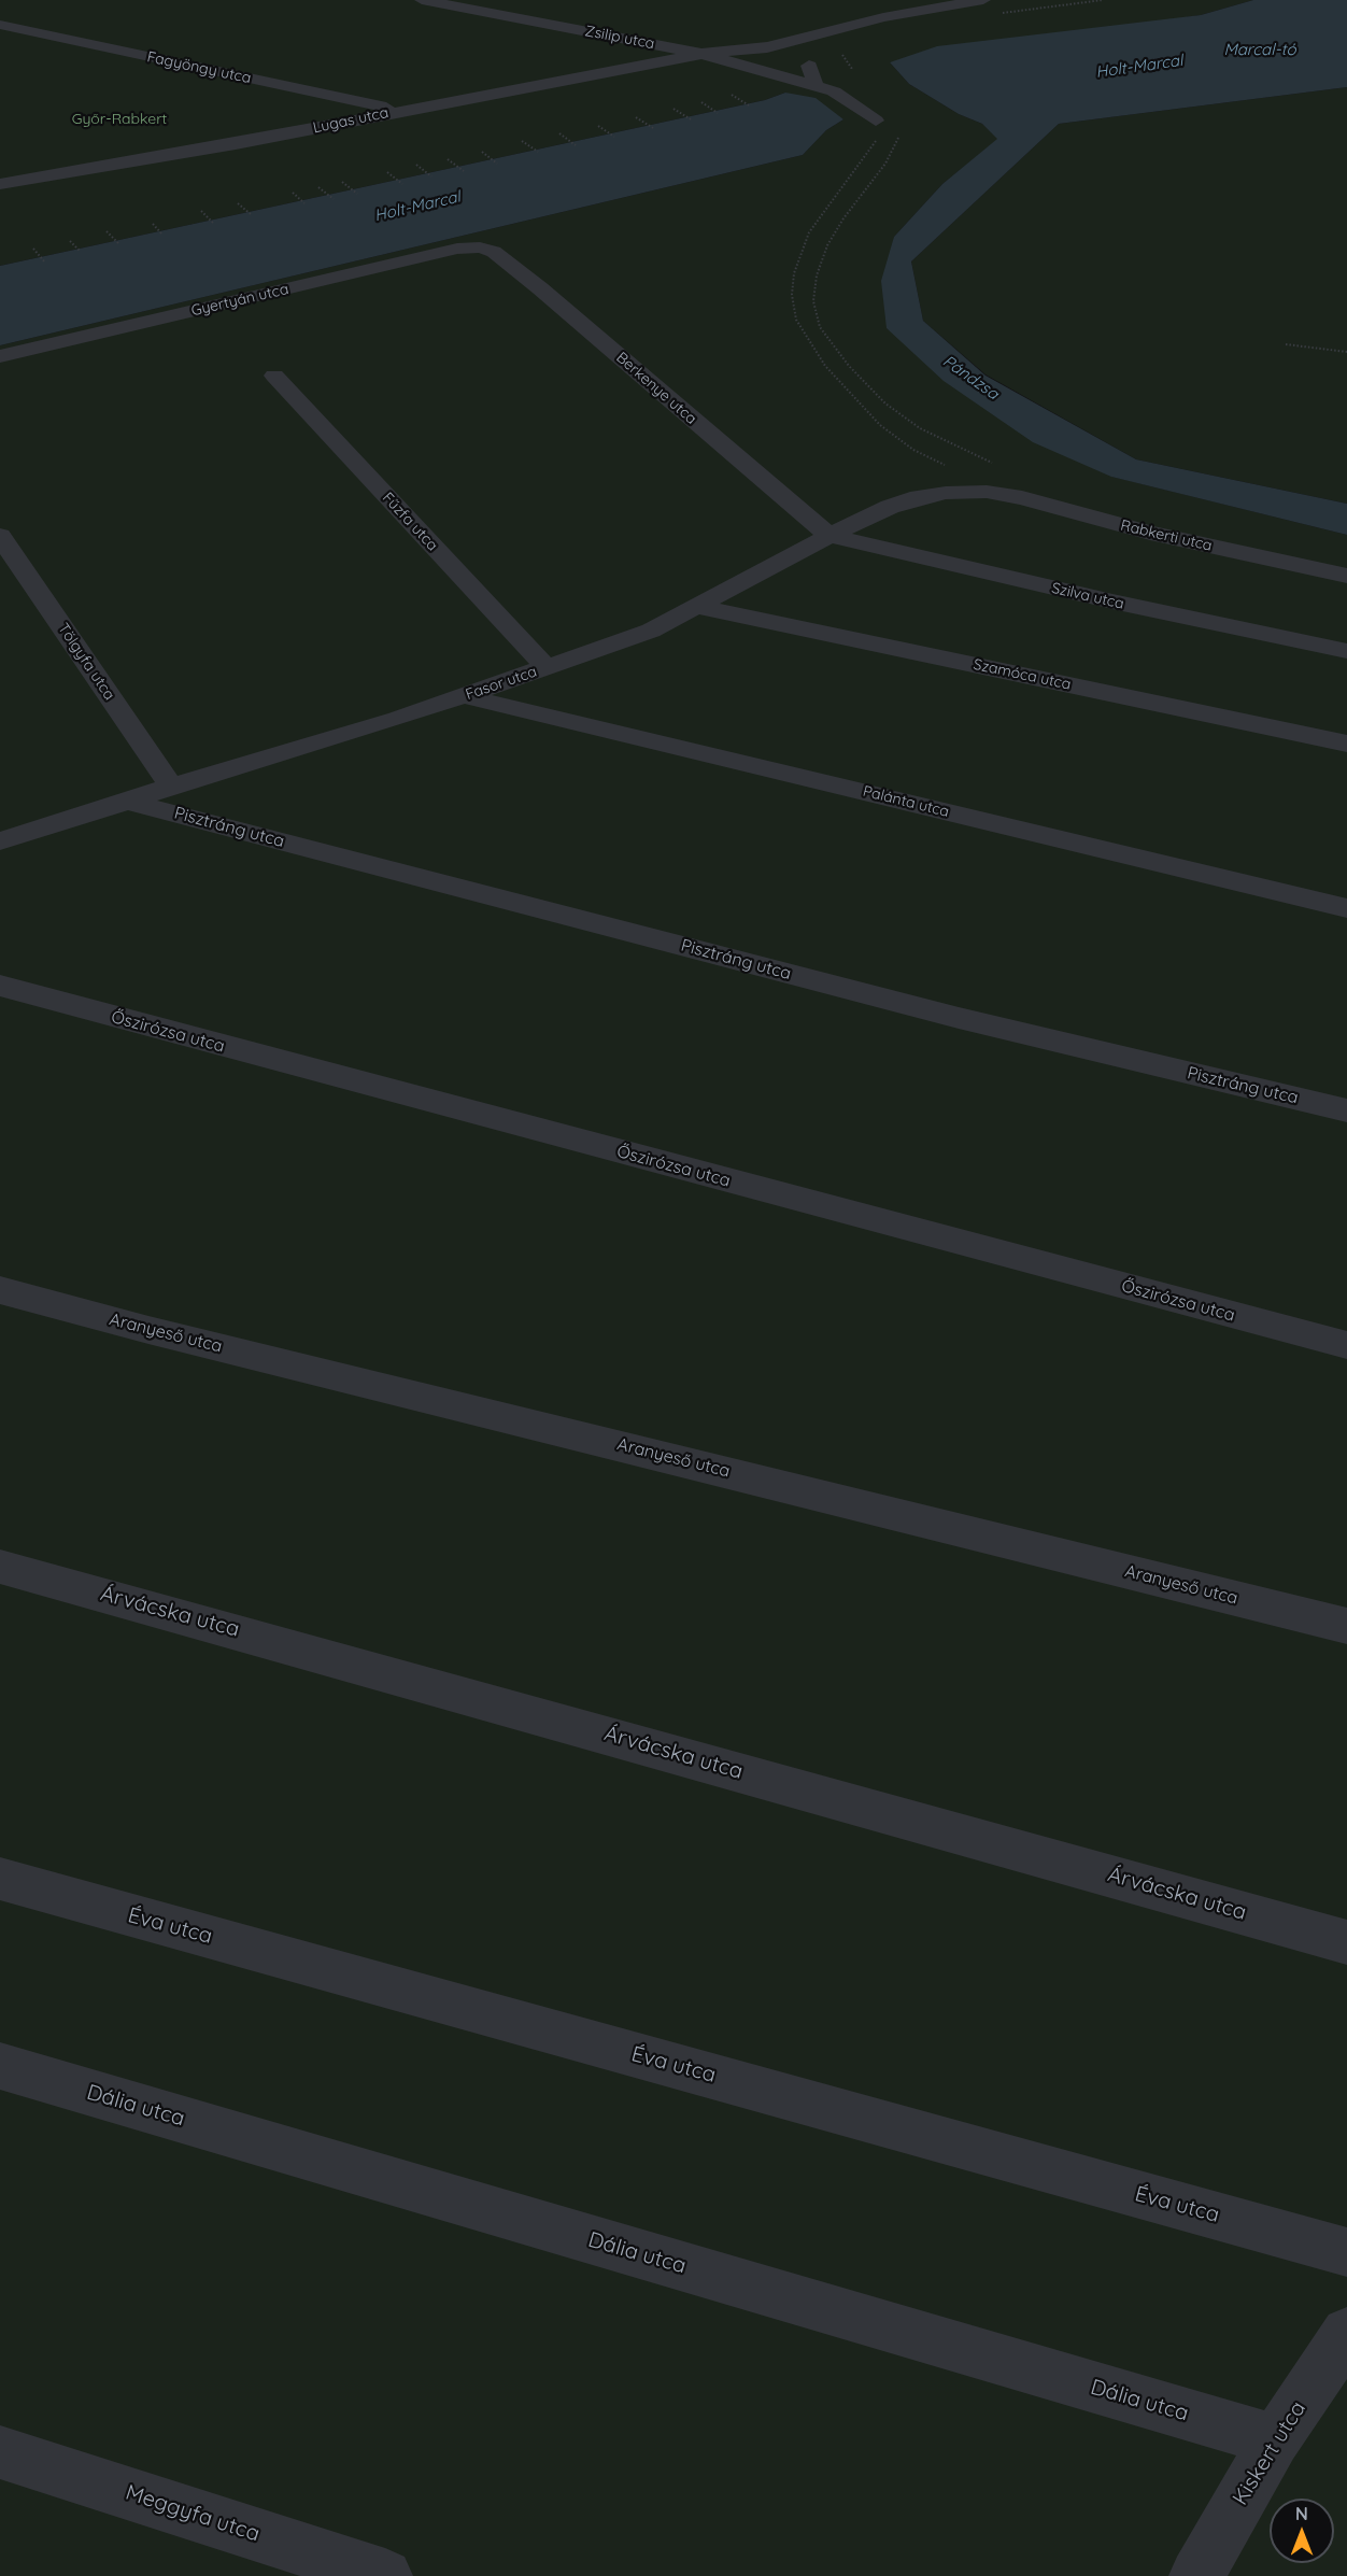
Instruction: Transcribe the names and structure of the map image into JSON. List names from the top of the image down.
{
  "streets": {
    "street": [
      "Zsilip utca",
      "Fagyöngy utca",
      "Lugas utca",
      "Gyertyán utca",
      "Berkenye utca",
      "Fűzfa utca",
      "Rabkerti utca",
      "Szilva utca",
      "Tölgyfa utca",
      "Szamóca utca",
      "Fasor utca",
      "Palánta utca",
      "Pisztráng utca",
      "Őszirózsa utca",
      "Aranyeső utca",
      "Árvácska utca",
      "Éva utca",
      "Dália utca",
      "Kiskert utca",
      "Meggyfa utca"
    ]
  },
  "crossings": [
    ["Zsilip utca", "Lugas utca"],
    ["Fagyöngy utca", "Lugas utca"],
    ["Gyertyán utca", "Berkenye utca"],
    ["Berkenye utca", "Szilva utca"],
    ["Berkenye utca", "Fasor utca"],
    ["Fűzfa utca", "Fasor utca"],
    ["Rabkerti utca", "Fasor utca"],
    ["Szilva utca", "Fasor utca"],
    ["Tölgyfa utca", "Fasor utca"],
    ["Szamóca utca", "Fasor utca"],
    ["Fasor utca", "Palánta utca"],
    ["Fasor utca", "Pisztráng utca"],
    ["Dália utca", "Kiskert utca"]
  ],
  "water": ["Marcal-tó", "Holt-Marcal", "Pándzsa"],
  "parks": ["Győr-Rabkert"],
  "north": "top"
}
